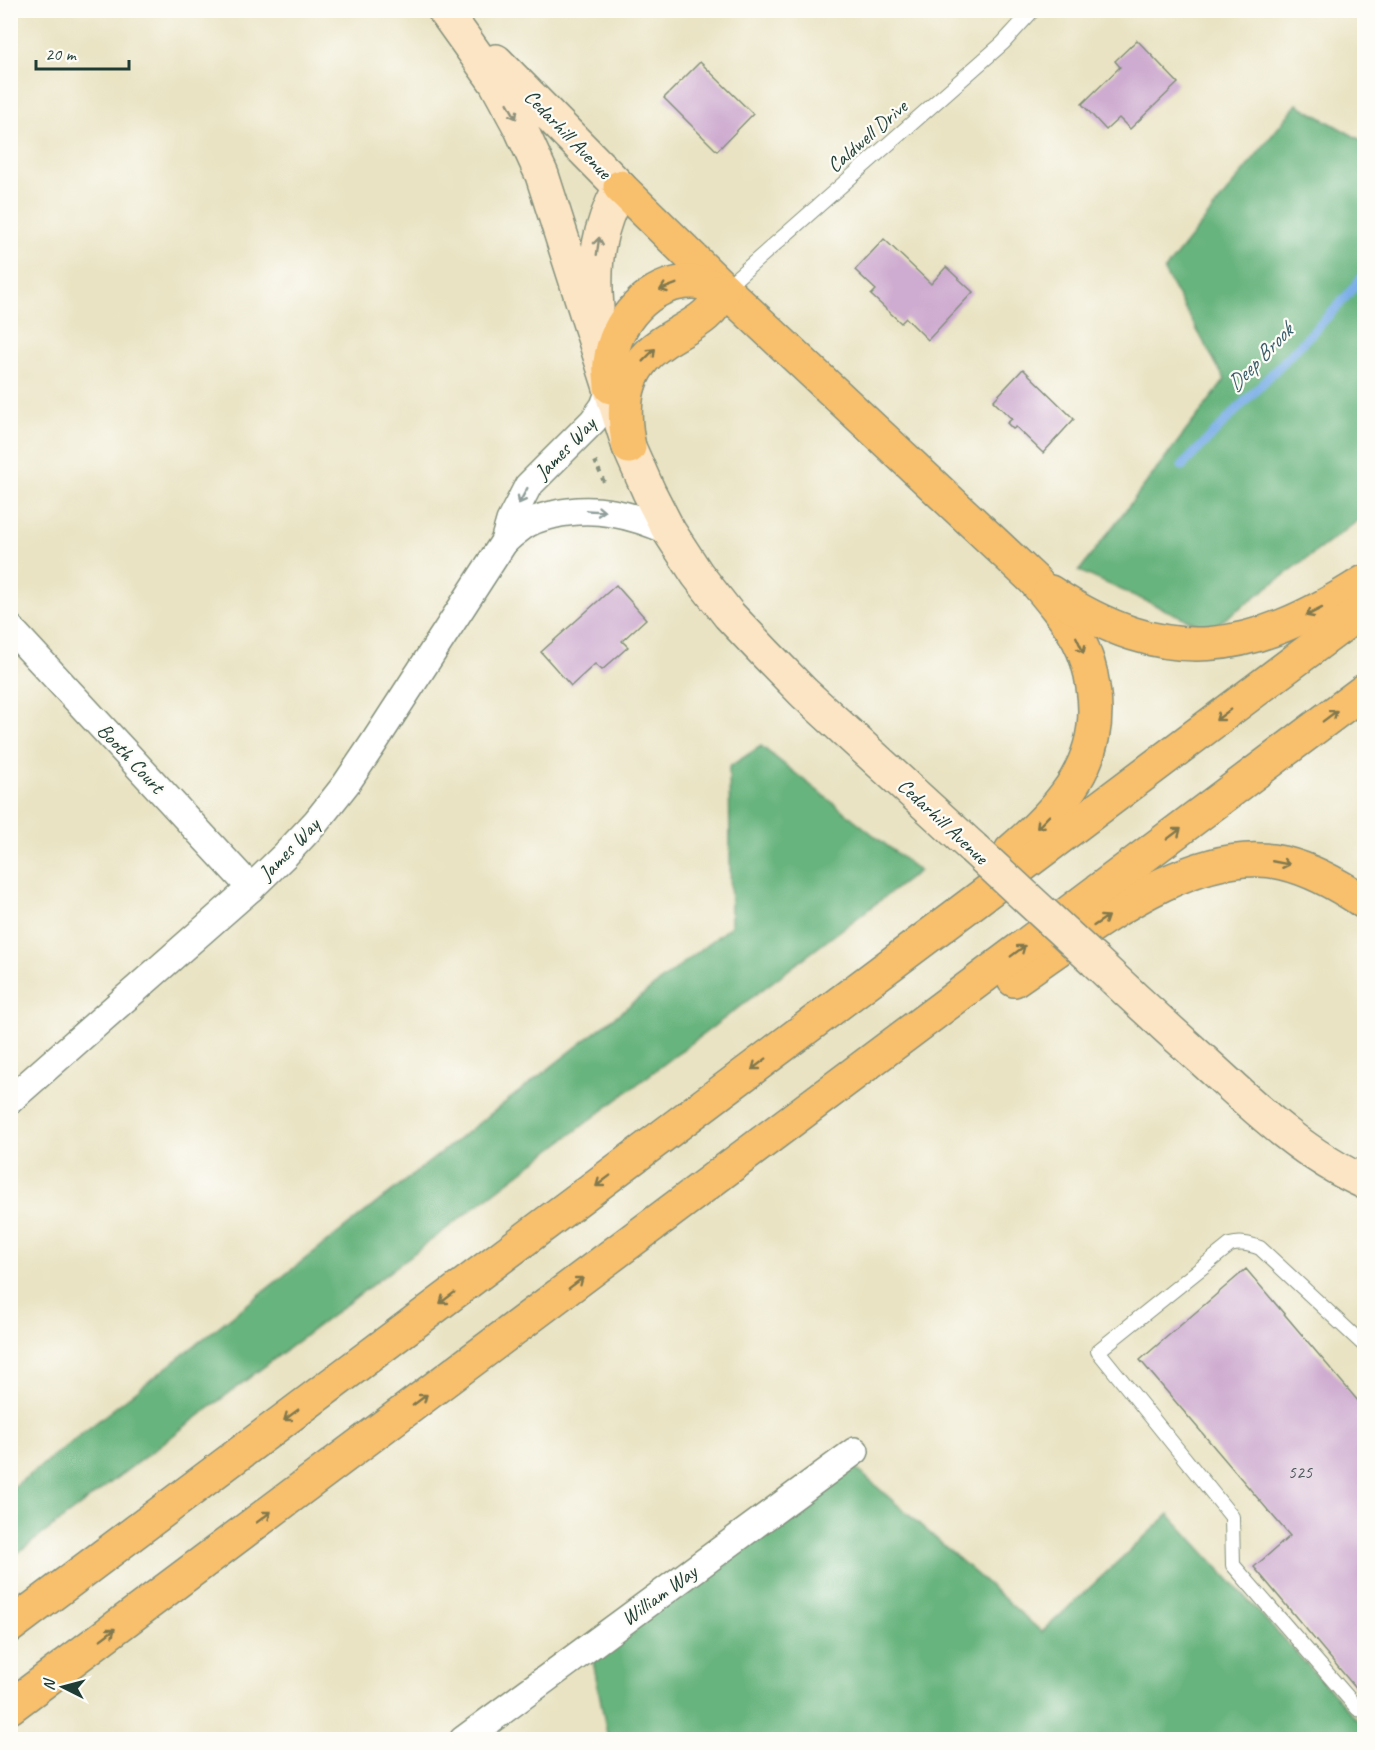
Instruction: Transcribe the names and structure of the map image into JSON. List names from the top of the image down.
{
  "streets": {
    "main road": ["Cedarhill Avenue"],
    "street": ["James Way", "Booth Court", "William Way"],
    "lane": ["Caldwell Drive"]
  },
  "crossings": [
    ["Cedarhill Avenue", "James Way"],
    ["James Way", "Booth Court"]
  ],
  "water": ["Deep Brook"],
  "house_numbers": ["525"],
  "scale_bar": "20 m",
  "north": "left"
}
